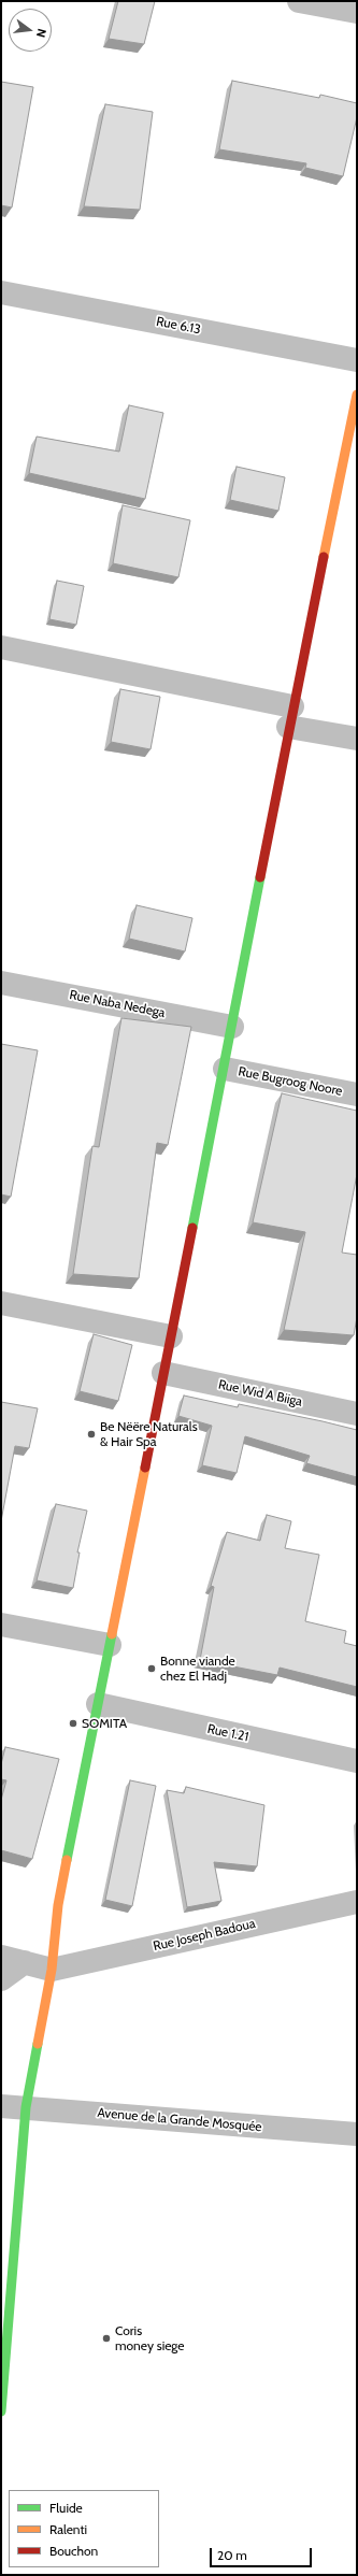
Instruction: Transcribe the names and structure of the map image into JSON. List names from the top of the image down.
{
  "streets": {
    "street": [
      "Rue 6.13",
      "Rue Naba Nedega",
      "Rue Bugroog Noore",
      "Rue Wid A Biiga",
      "Rue 1.21",
      "Rue Joseph Badoua",
      "Avenue de la Grande Mosquée"
    ]
  },
  "places": [
    "Be Nëëre Naturals & Hair Spa",
    "Bonne viande chez El Hadj",
    "SOMITA",
    "Coris money siege"
  ],
  "legend": ["Fluide", "Ralenti", "Bouchon"],
  "scale_bar": "20 m",
  "north": "right"
}
